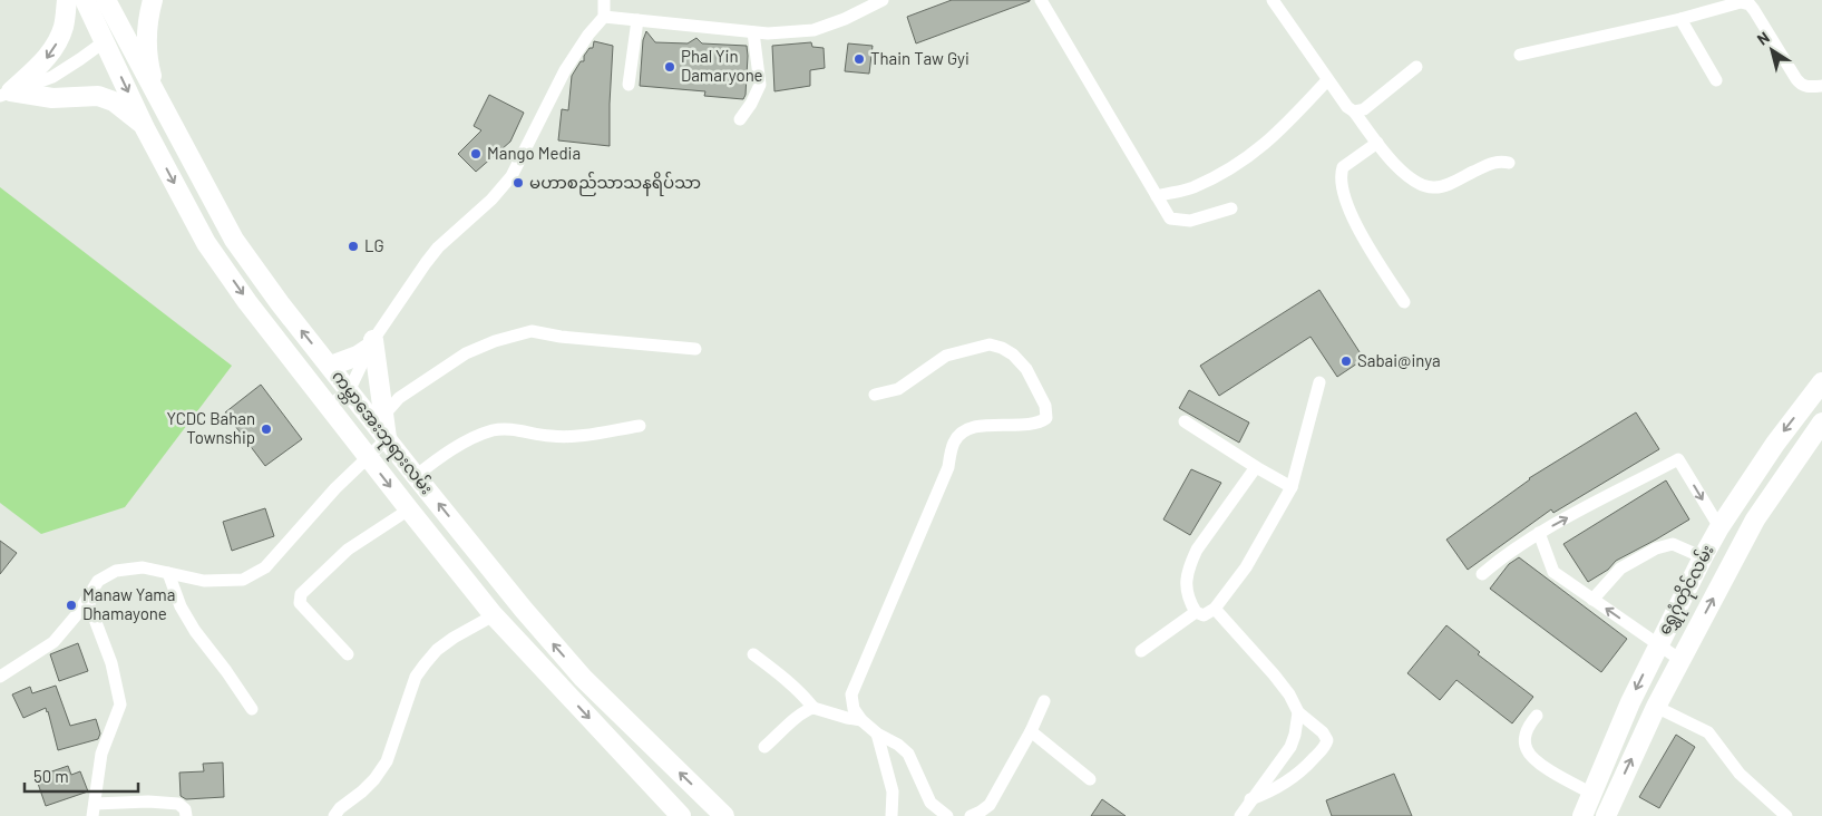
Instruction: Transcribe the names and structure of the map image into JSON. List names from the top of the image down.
{
  "streets": {
    "main road": ["ကမ္ဘာအေးဘုရားလမ်း", "ရွှေဂုံတိုင်လမ်း"]
  },
  "places": [
    "Thain Taw Gyi",
    "Phal Yin Damaryone",
    "Mango Media",
    "မဟာစည်သာသနရိပ်သာ",
    "LG",
    "Sabai@inya",
    "YCDC Bahan Township",
    "Manaw Yama Dhamayone"
  ],
  "scale_bar": "50 m",
  "north": "top left"
}
